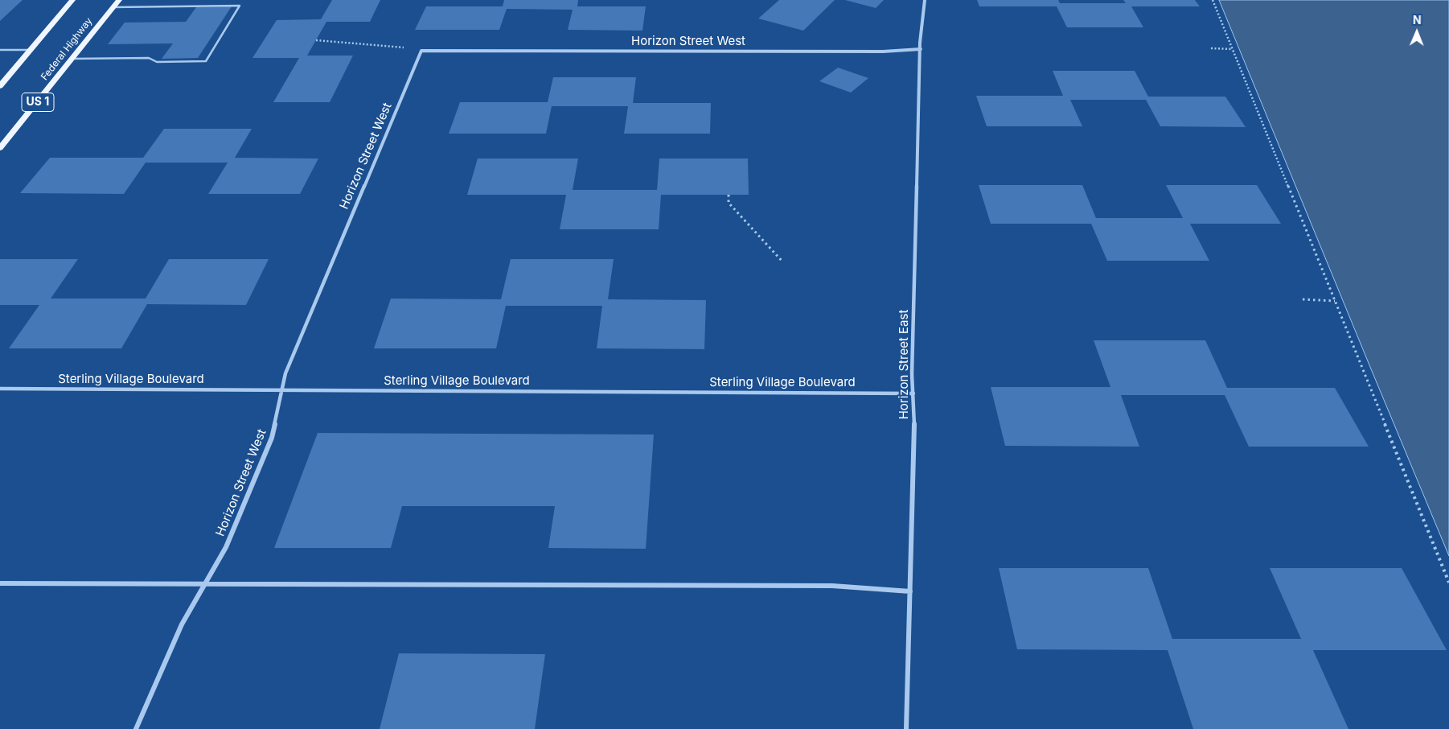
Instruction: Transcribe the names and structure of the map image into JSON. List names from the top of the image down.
{
  "streets": {
    "main road": ["Federal Highway", "US 1"],
    "street": ["Horizon Street West", "Horizon Street East", "Sterling Village Boulevard"]
  },
  "crossings": [
    ["Horizon Street West", "Horizon Street East"],
    ["Horizon Street West", "Sterling Village Boulevard"],
    ["Horizon Street East", "Sterling Village Boulevard"]
  ],
  "north": "top"
}
